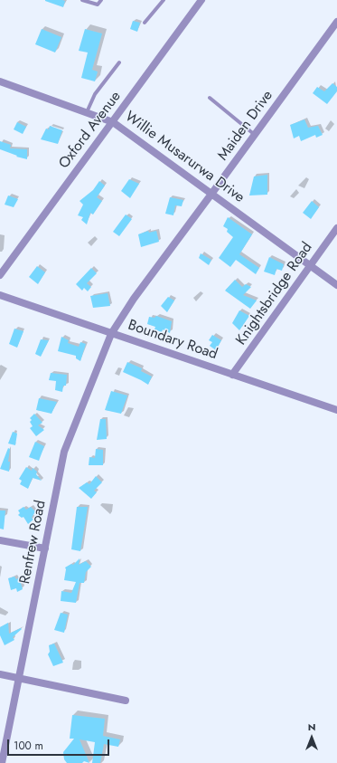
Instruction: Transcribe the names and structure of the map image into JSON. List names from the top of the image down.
{
  "streets": {
    "street": [
      "Maiden Drive",
      "Oxford Avenue",
      "Willie Musarurwa Drive",
      "Knightsbridge Road",
      "Boundary Road",
      "Renfrew Road"
    ]
  },
  "crossings": [
    ["Maiden Drive", "Willie Musarurwa Drive"],
    ["Maiden Drive", "Boundary Road"],
    ["Maiden Drive", "Renfrew Road"],
    ["Oxford Avenue", "Willie Musarurwa Drive"],
    ["Willie Musarurwa Drive", "Knightsbridge Road"],
    ["Knightsbridge Road", "Boundary Road"],
    ["Boundary Road", "Renfrew Road"]
  ],
  "scale_bar": "100 m",
  "north": "top"
}
